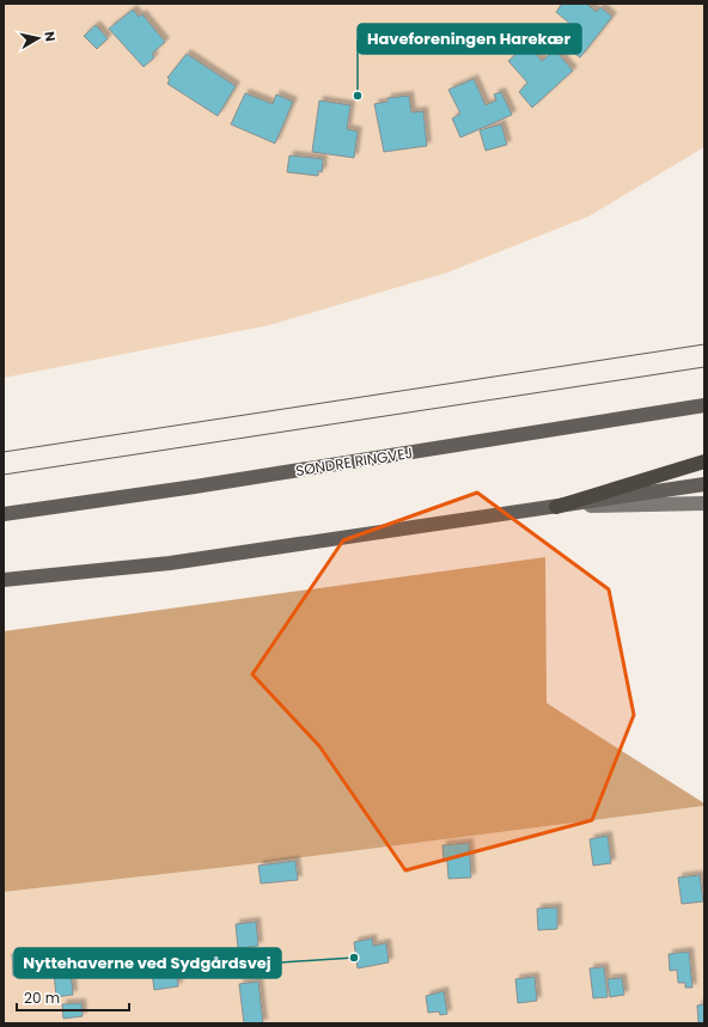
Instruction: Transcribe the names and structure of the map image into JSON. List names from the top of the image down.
{
  "streets": {
    "main road": ["SØNDRE RINGVEJ"]
  },
  "places": ["Haveforeningen Harekær", "Nyttehaverne ved Sydgårdsvej"],
  "scale_bar": "20 m",
  "north": "right"
}
